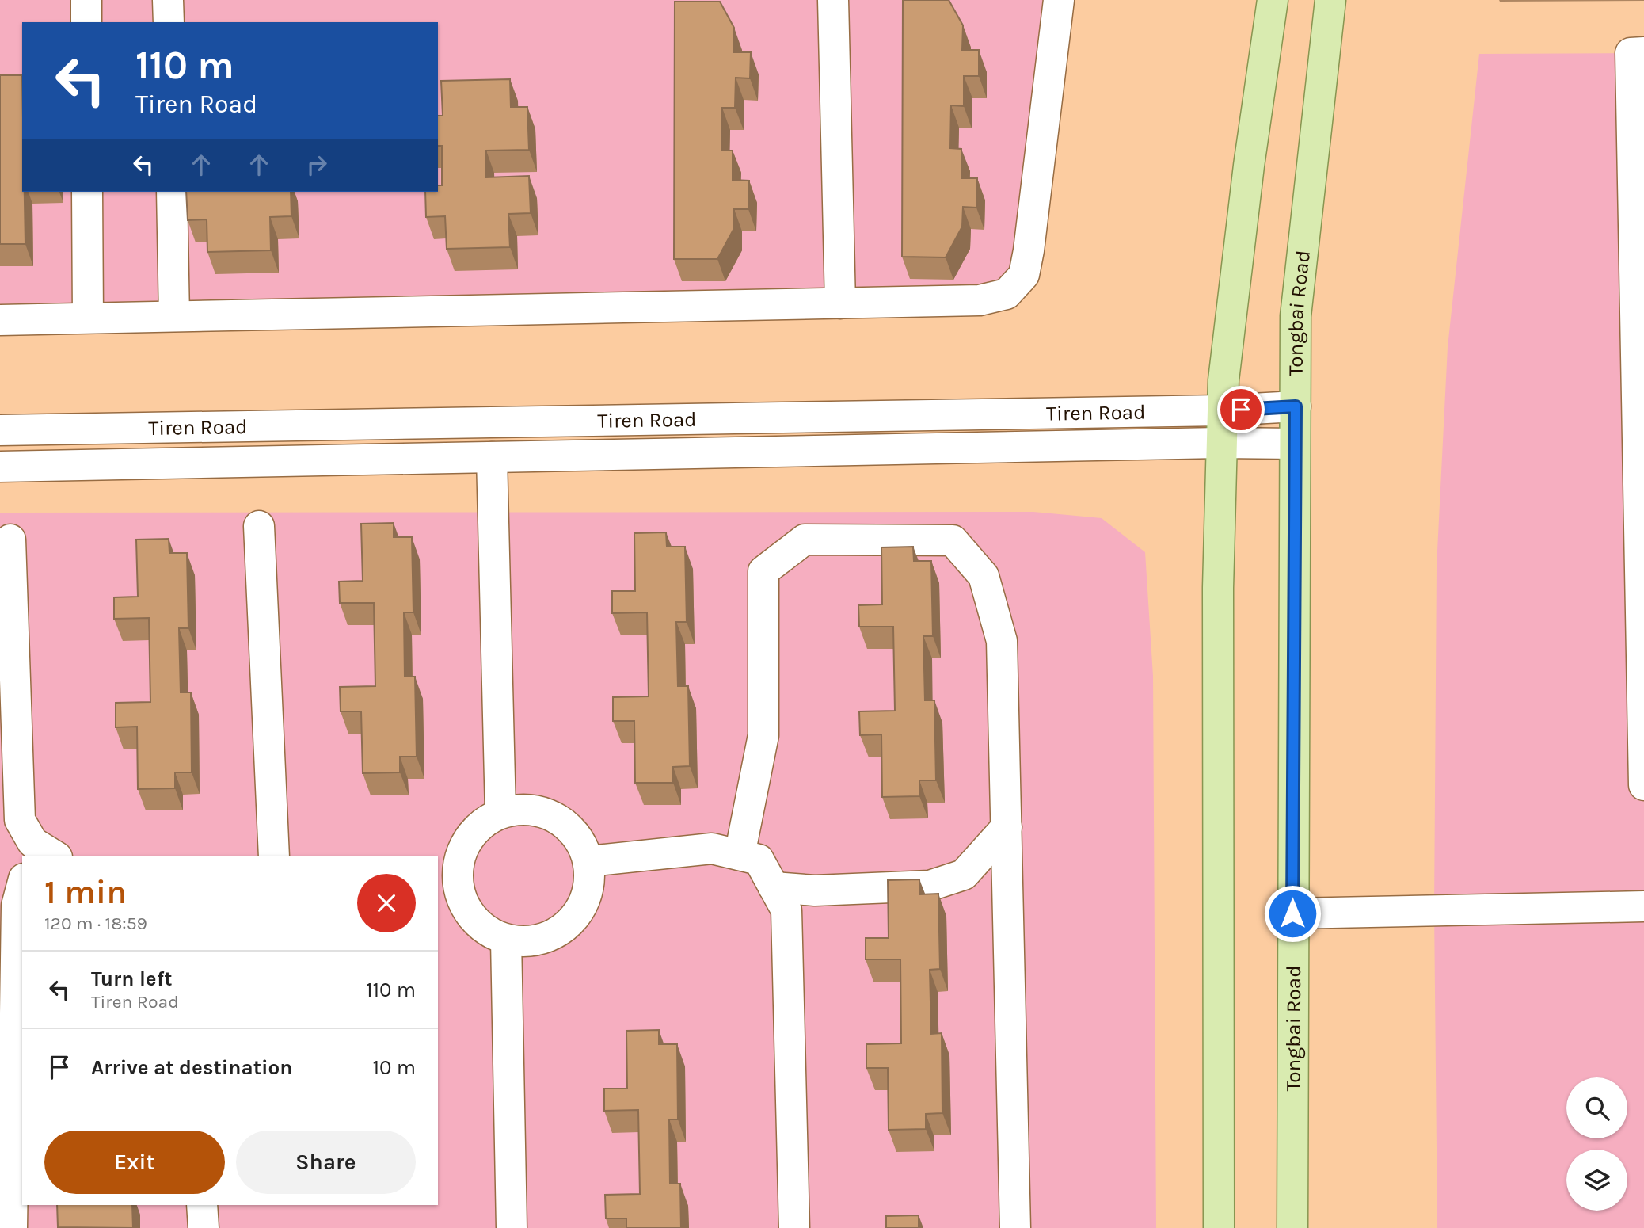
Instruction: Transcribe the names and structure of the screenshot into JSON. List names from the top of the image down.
{
  "streets": {
    "main road": ["Tongbai Road"],
    "street": ["Tiren Road"]
  },
  "crossings": [
    ["Tongbai Road", "Tiren Road"]
  ],
  "page": {
    "turn": ["110 m", "Tiren Road"],
    "heading": ["1 min", "120 m · 18:59"],
    "list": [
      {
        "name": "Turn left",
        "note": "Tiren Road",
        "value": "110 m"
      },
      {
        "name": "Arrive at destination",
        "value": "10 m"
      }
    ],
    "buttons": ["Exit", "Share"]
  }
}
